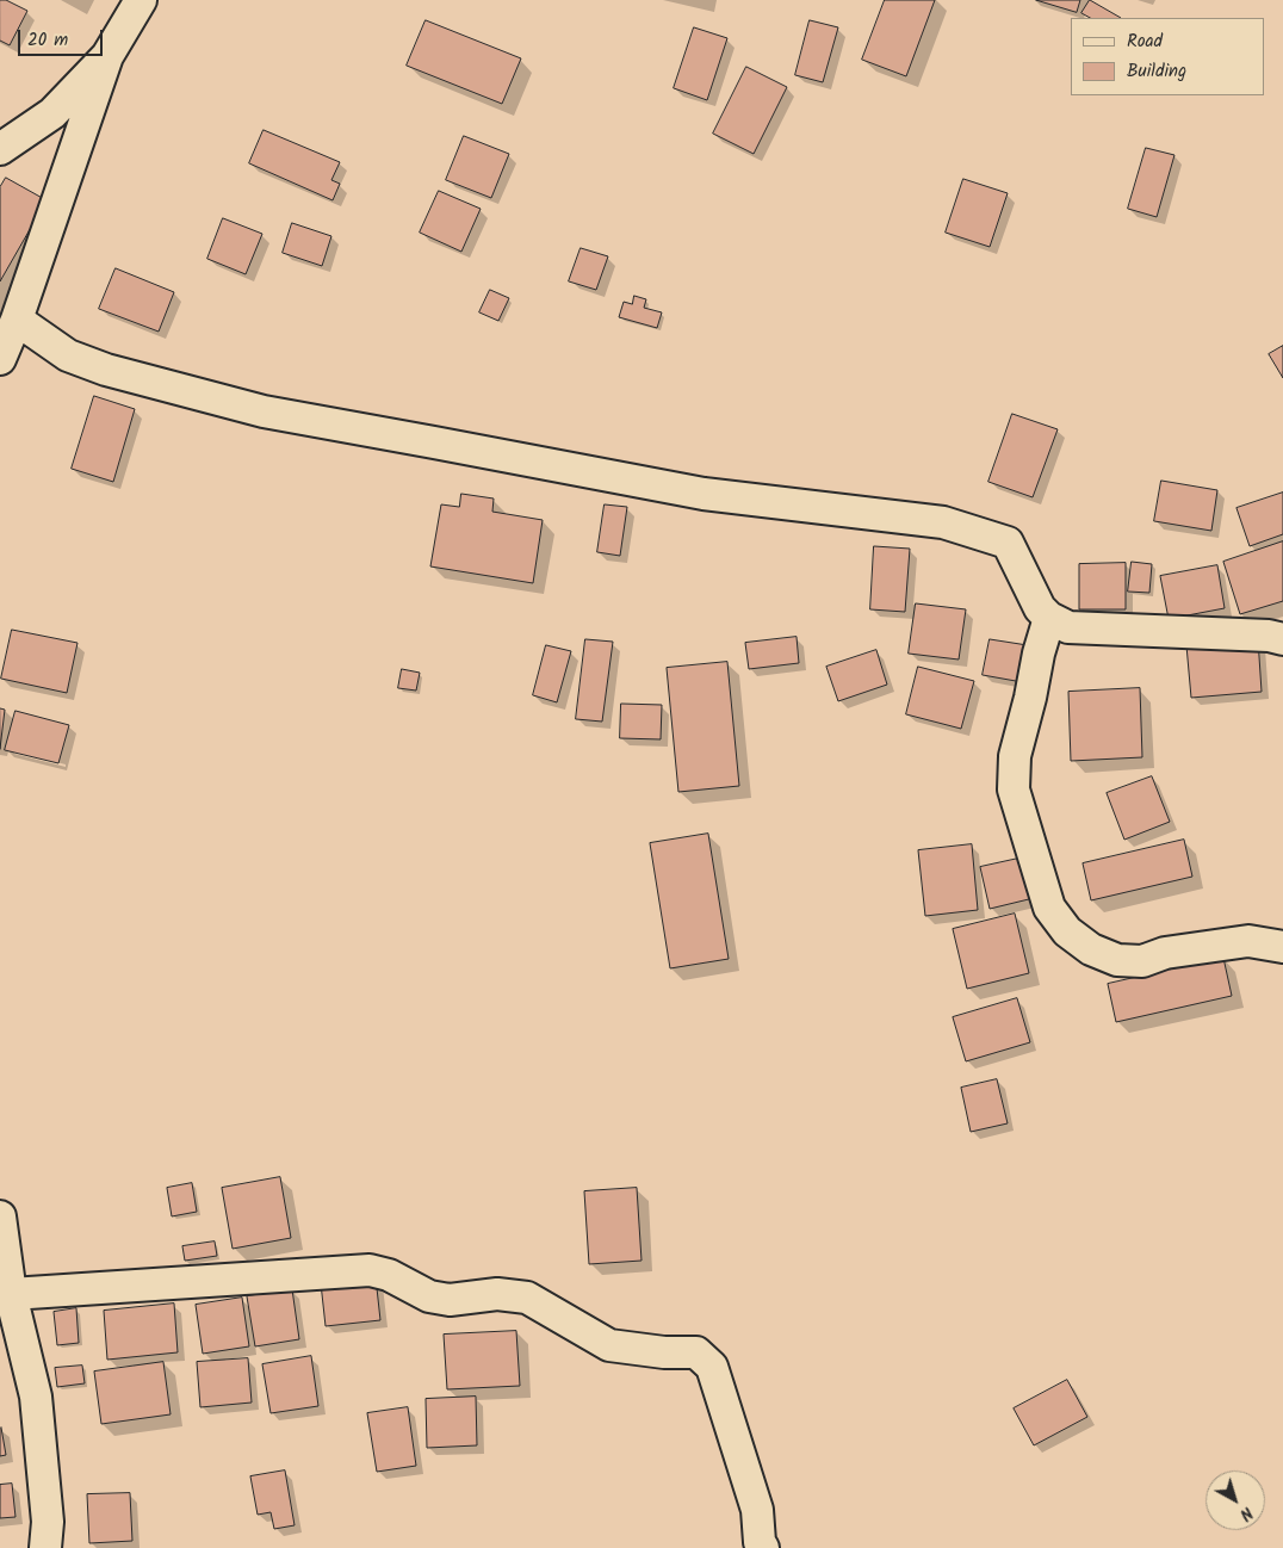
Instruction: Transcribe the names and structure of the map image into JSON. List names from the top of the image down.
{
  "legend": ["Road", "Building"],
  "scale_bar": "20 m",
  "north": "bottom right"
}
